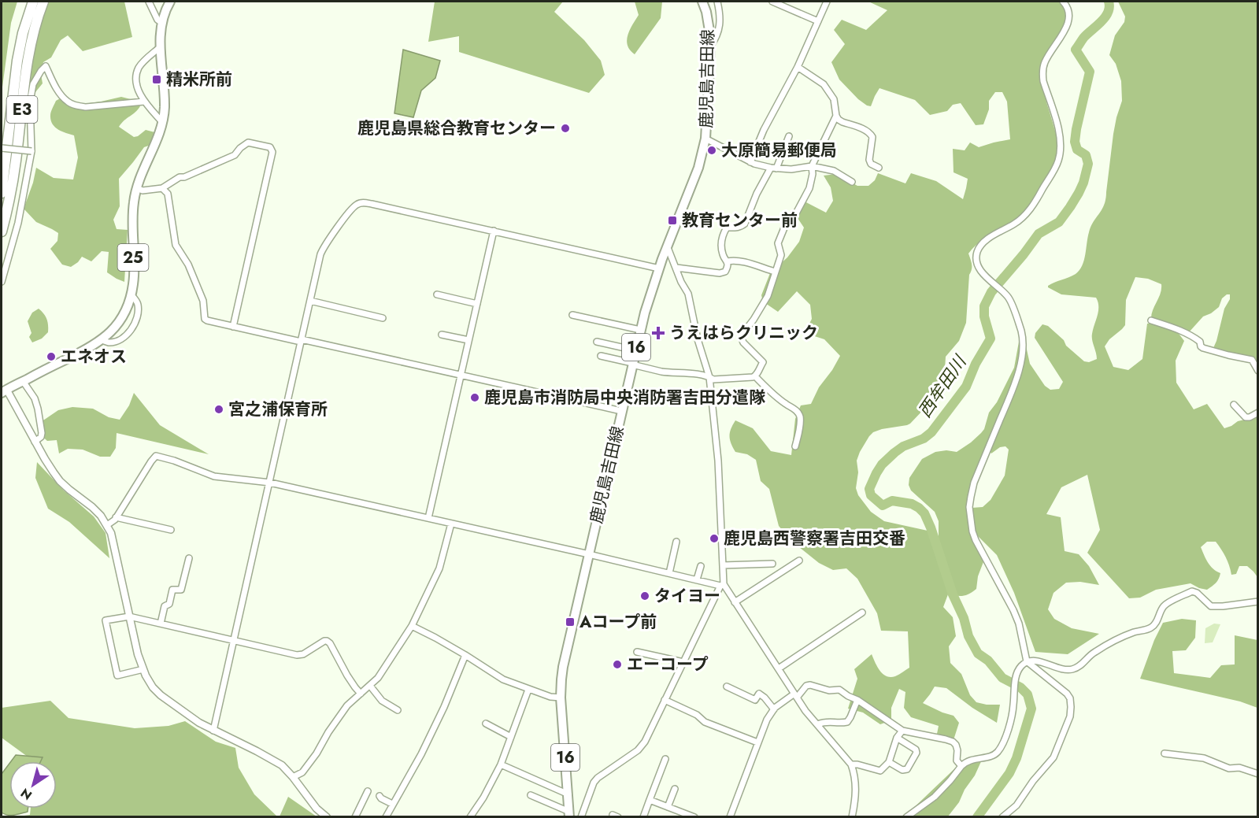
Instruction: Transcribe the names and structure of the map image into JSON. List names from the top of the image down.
{
  "streets": {
    "highway": ["E3"],
    "main road": ["鹿児島吉田線", "25", "16"]
  },
  "water": ["西牟田川"],
  "places": {
    "transit": ["精米所前", "教育センター前", "Aコープ前"],
    "other": [
      "鹿児島県総合教育センター",
      "大原簡易郵便局",
      "エネオス",
      "鹿児島市消防局中央消防署吉田分遣隊",
      "宮之浦保育所",
      "鹿児島西警察署吉田交番",
      "タイヨー",
      "エーコープ"
    ],
    "health": ["うえはらクリニック"]
  },
  "north": "bottom left"
}
